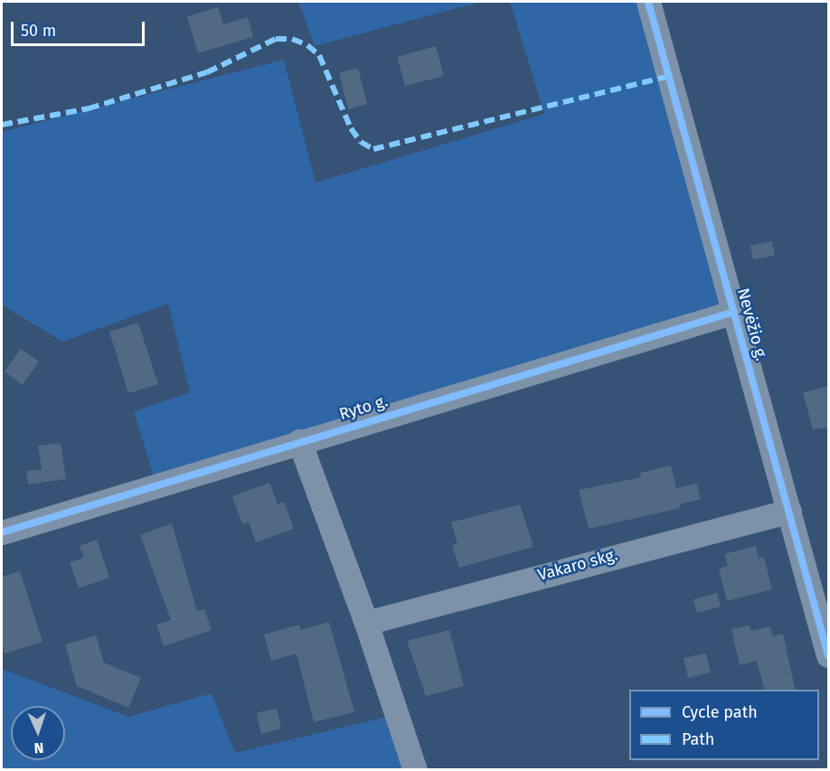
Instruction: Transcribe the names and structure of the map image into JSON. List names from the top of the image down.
{
  "streets": {
    "street": ["Nevėžio g.", "Ryto g.", "Vakaro skg."]
  },
  "crossings": [
    ["Nevėžio g.", "Ryto g."],
    ["Nevėžio g.", "Vakaro skg."]
  ],
  "legend": ["Cycle path", "Path"],
  "scale_bar": "50 m",
  "north": "bottom"
}
